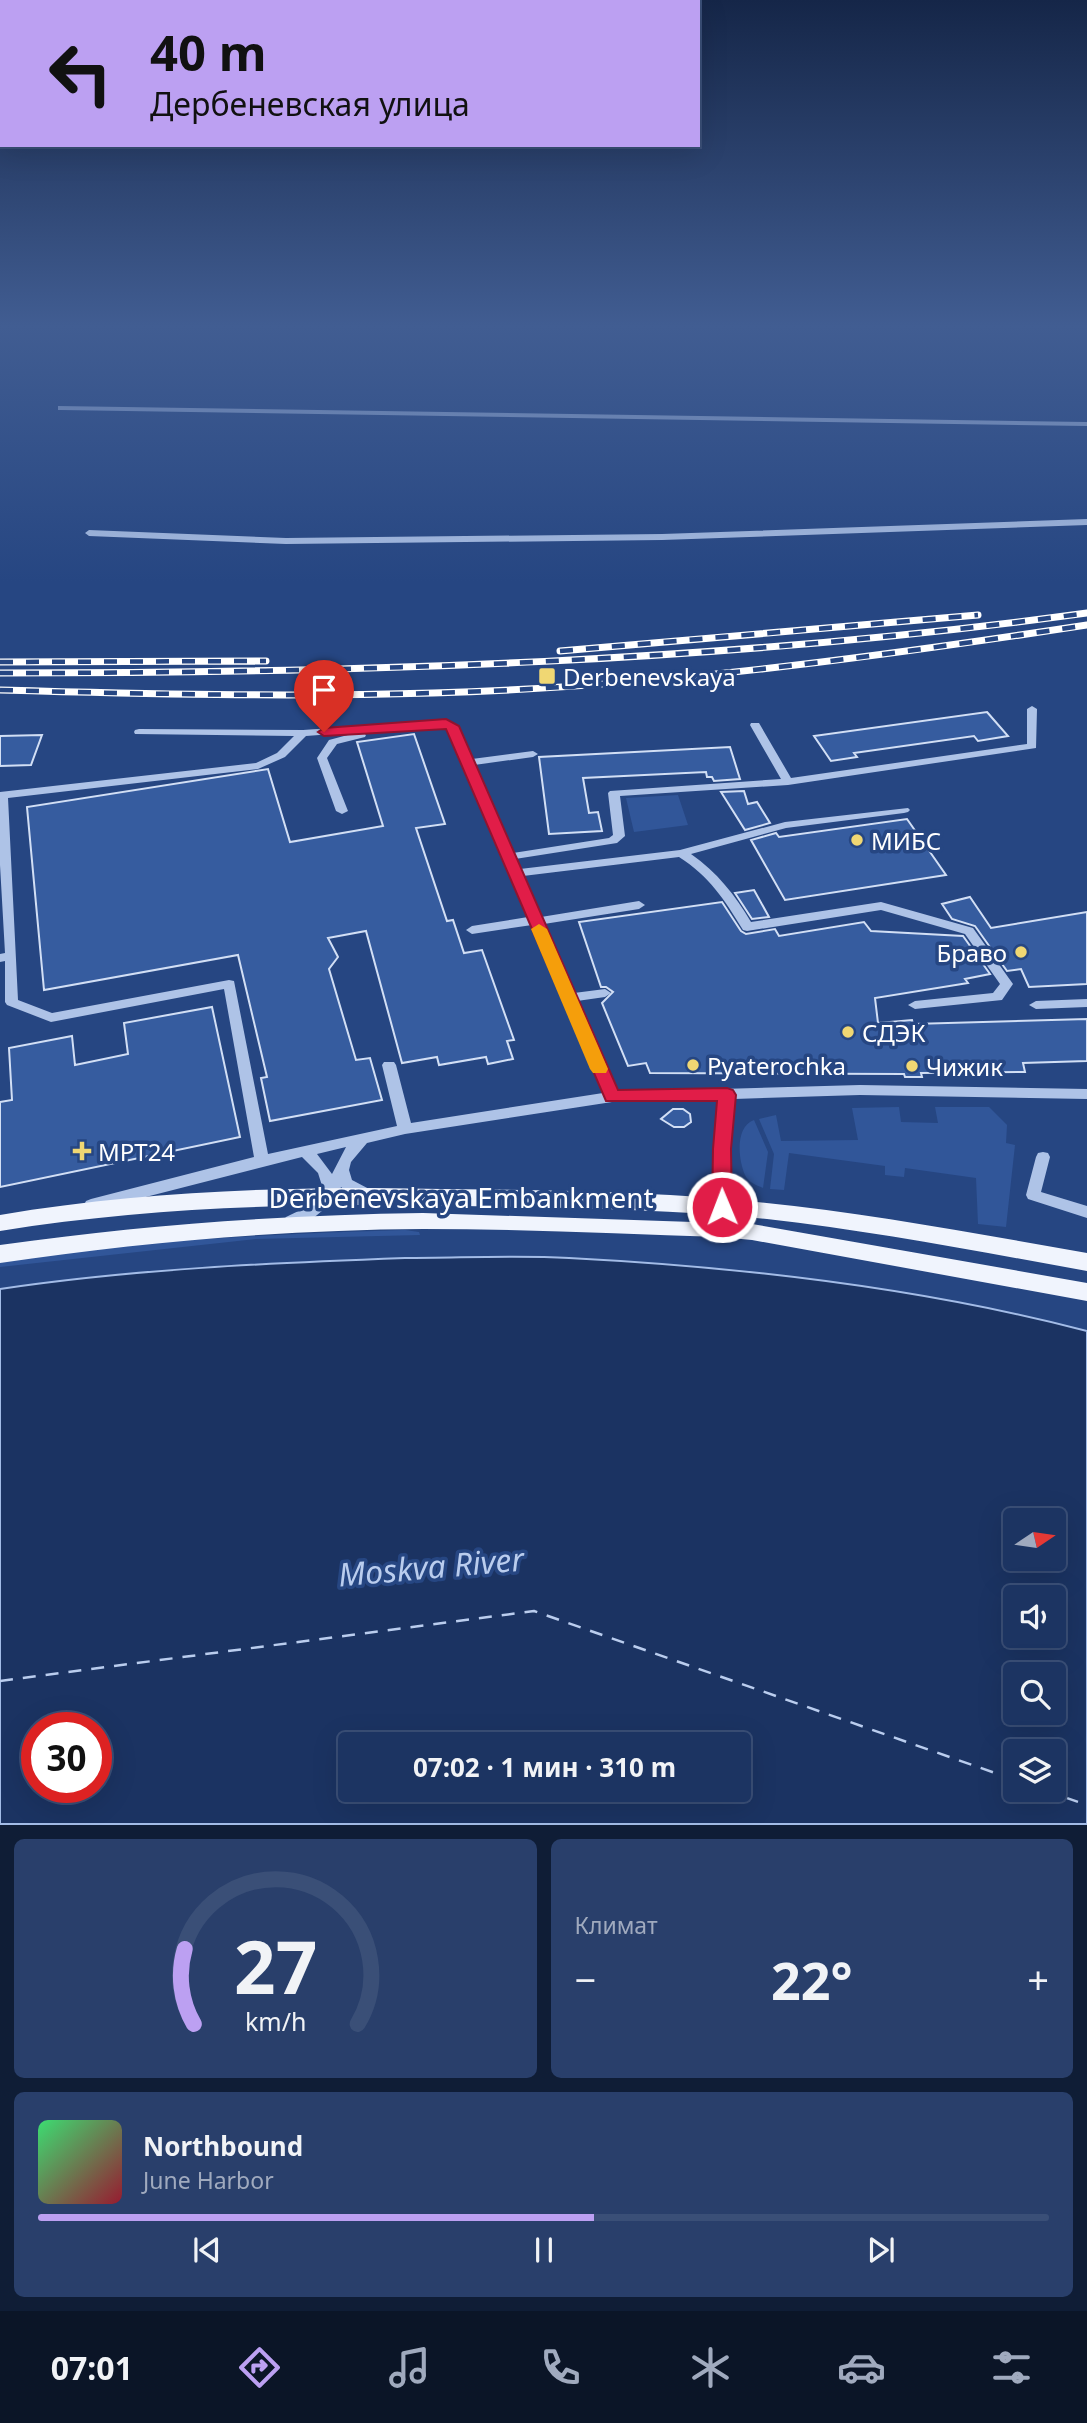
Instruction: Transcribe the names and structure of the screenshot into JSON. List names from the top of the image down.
{
  "streets": {
    "main road": ["Derbenevskaya Embankment"]
  },
  "water": ["Moskva River"],
  "places": {
    "transit": ["Derbenevskaya"],
    "other": [
      "МИБС",
      "Браво",
      "СДЭК",
      "Pyaterochka",
      "Чижик"
    ],
    "health": ["МРТ24"]
  },
  "north": "right",
  "page": {
    "turn": ["40 m", "Дербеневская улица"],
    "limit": "30",
    "trip": "07:02 · 1 мин · 310 m",
    "tile": "Климат",
    "heat": ["−", "22°", "+"],
    "song": ["Northbound", "June Harbor"],
    "tabs": "07:01",
    "gauge": ["27", "km/h"]
  }
}
